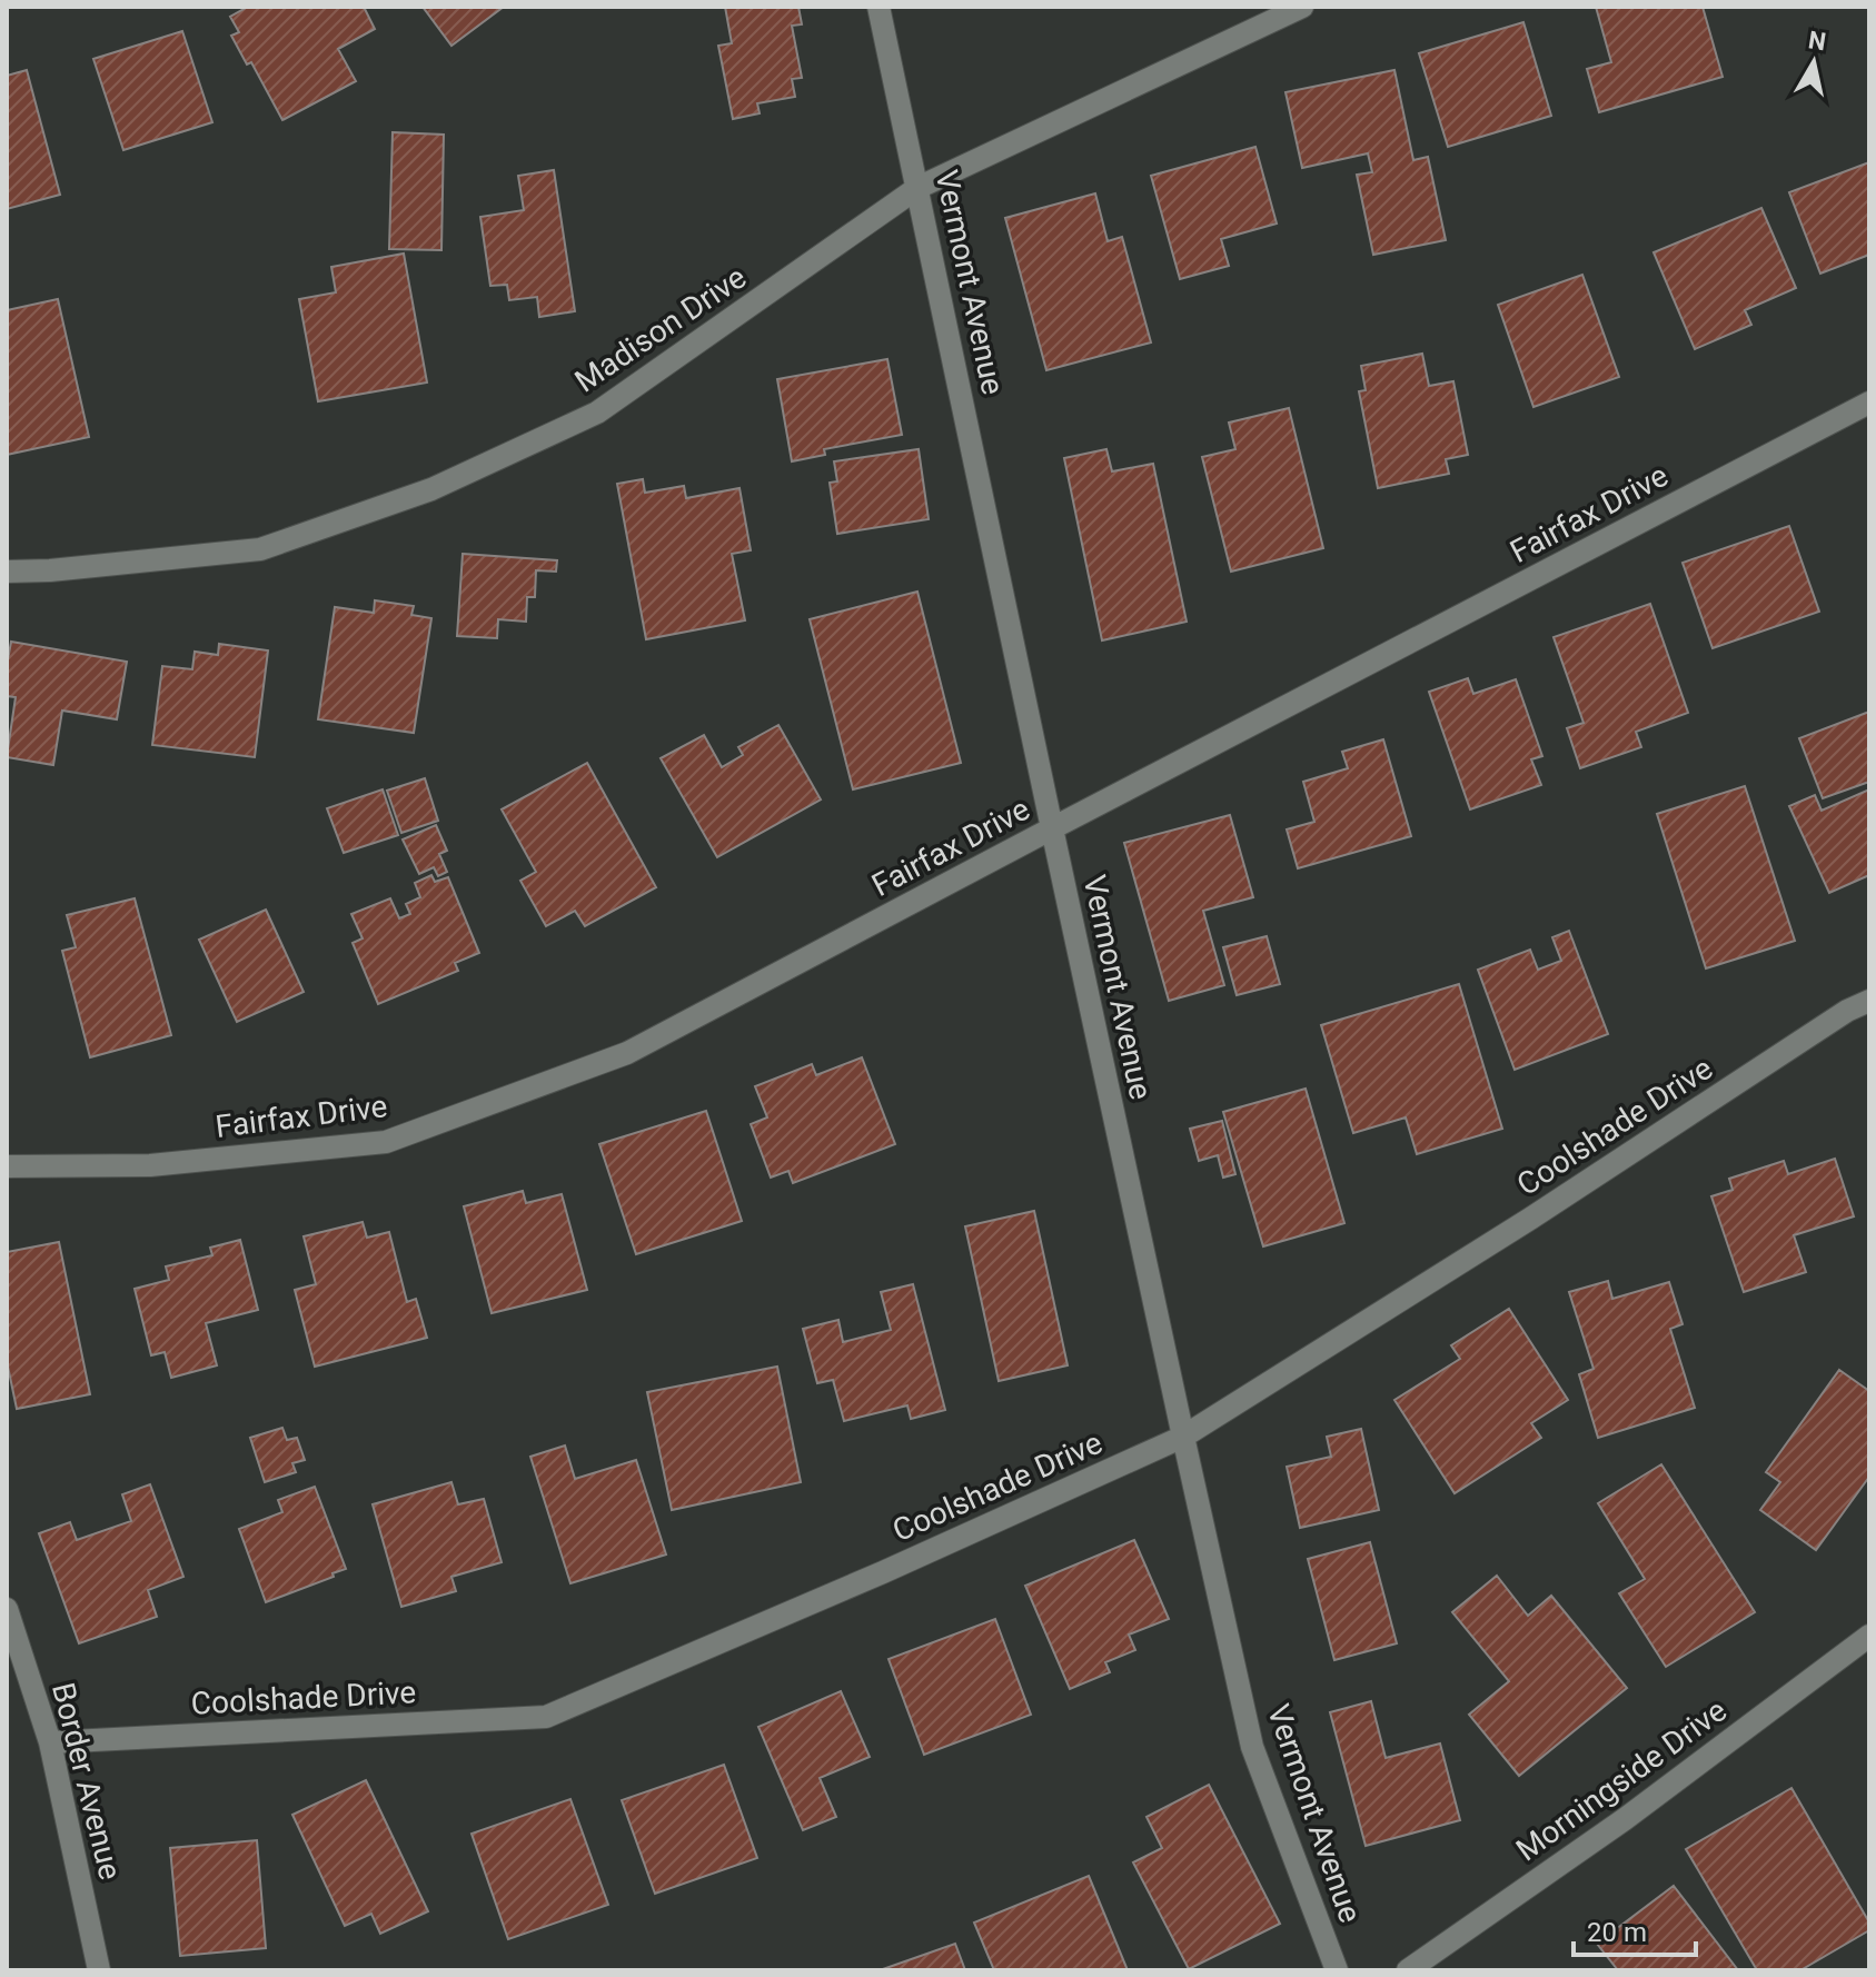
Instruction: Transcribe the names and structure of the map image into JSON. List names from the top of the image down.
{
  "streets": {
    "street": [
      "Vermont Avenue",
      "Madison Drive",
      "Fairfax Drive",
      "Coolshade Drive",
      "Morningside Drive",
      "Border Avenue"
    ]
  },
  "crossings": [
    ["Vermont Avenue", "Madison Drive"],
    ["Vermont Avenue", "Fairfax Drive"],
    ["Vermont Avenue", "Coolshade Drive"],
    ["Coolshade Drive", "Border Avenue"]
  ],
  "scale_bar": "20 m",
  "north": "top"
}
